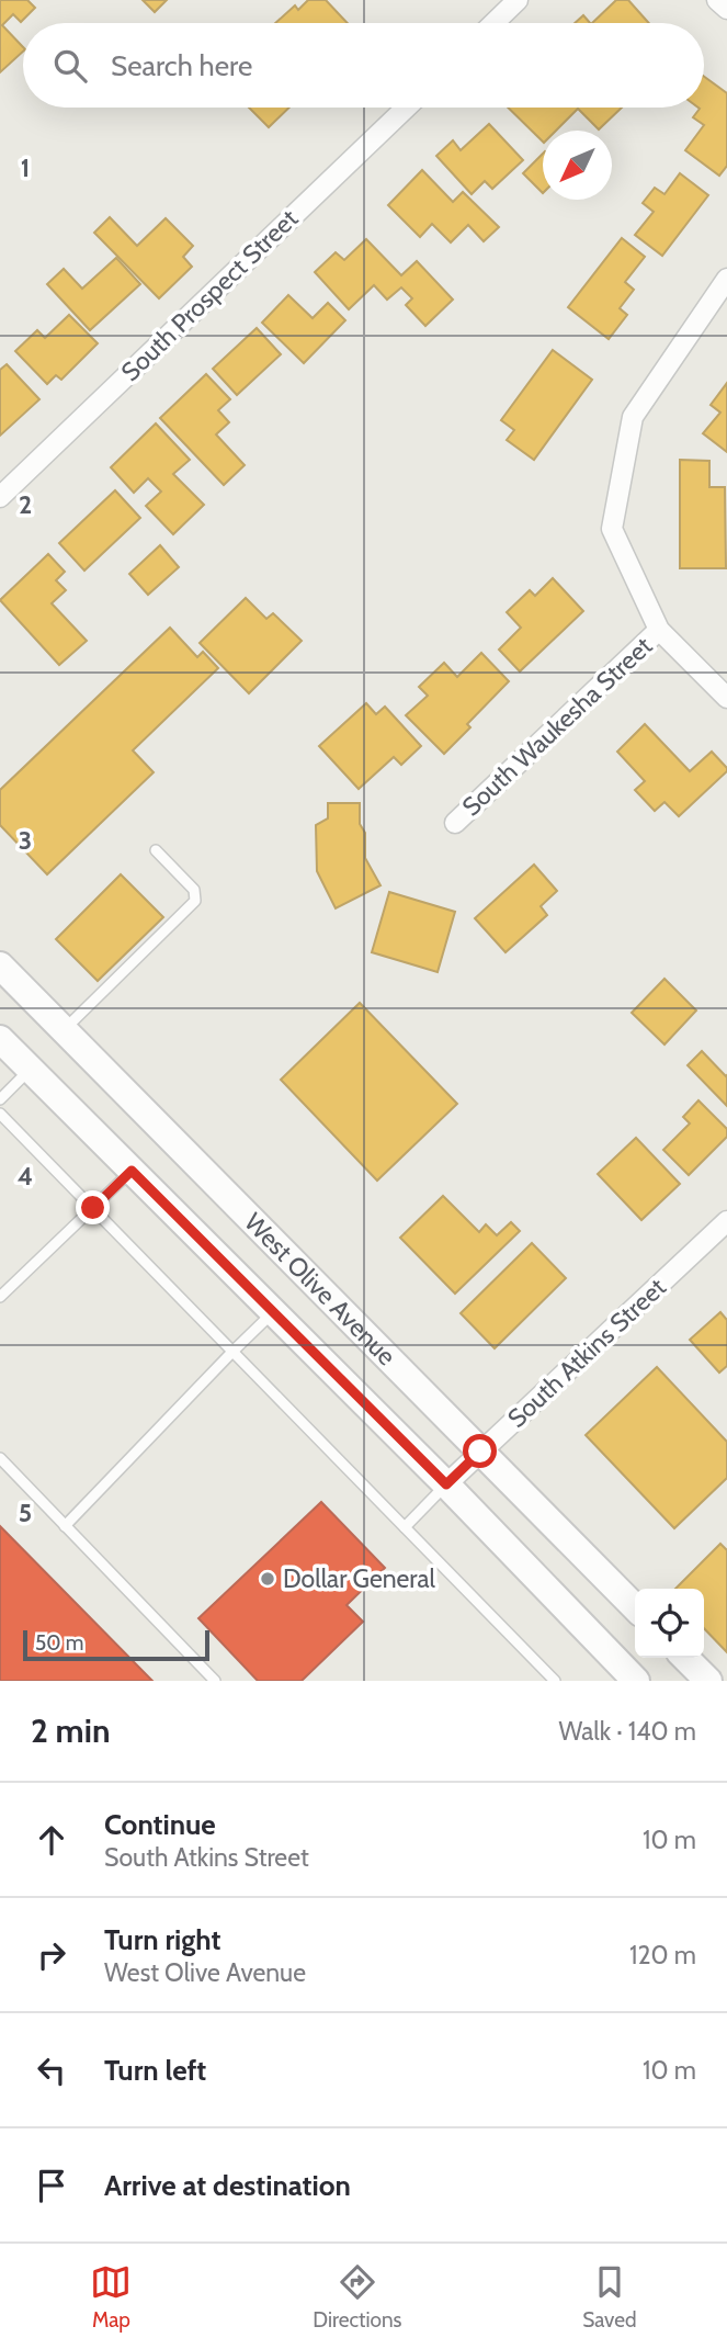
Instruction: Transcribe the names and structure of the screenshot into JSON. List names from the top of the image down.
{
  "streets": {
    "main road": ["West Olive Avenue"],
    "street": ["South Prospect Street", "South Waukesha Street", "South Atkins Street"]
  },
  "crossings": [
    ["West Olive Avenue", "South Atkins Street"]
  ],
  "places": ["Dollar General"],
  "scale_bar": "50 m",
  "north": "bottom left",
  "page": {
    "search": "Search here",
    "scale": "50 m",
    "heading": ["2 min", "Walk · 140 m"],
    "list": [
      ["Continue", "South Atkins Street", "10 m"],
      ["Turn right", "West Olive Avenue", "120 m"],
      ["Turn left", "10 m"],
      "Arrive at destination"
    ],
    "nav": ["Map", "Directions", "Saved"]
  },
  "grid": {
    "rows": [
      "1",
      "2",
      "3",
      "4",
      "5"
    ]
  }
}
